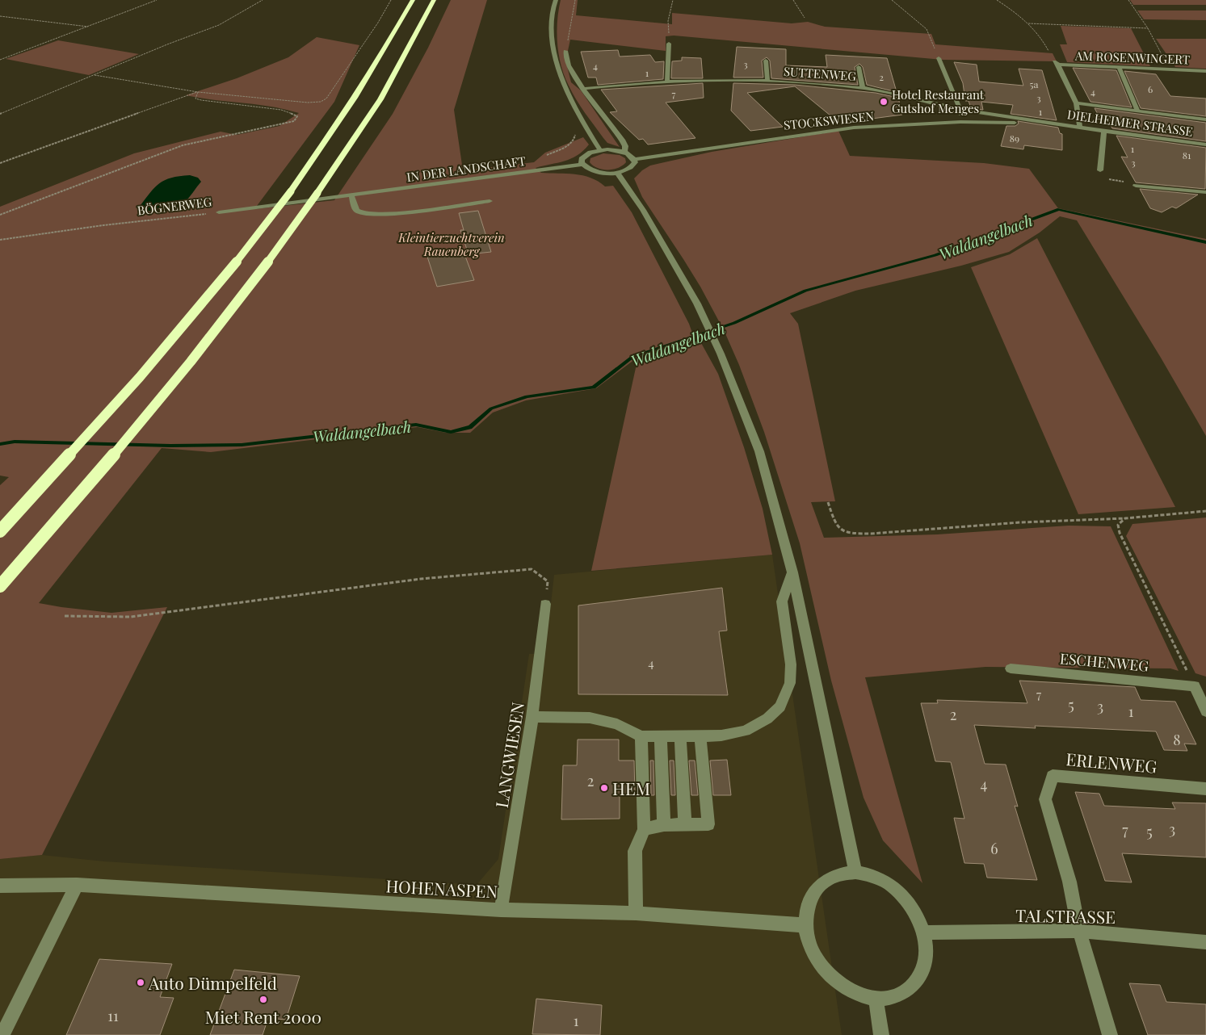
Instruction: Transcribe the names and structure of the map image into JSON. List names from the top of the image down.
{
  "streets": {
    "street": [
      "AM ROSENWINGERT",
      "SUTTENWEG",
      "STOCKSWIESEN",
      "DIELHEIMER STRASSE",
      "IN DER LANDSCHAFT",
      "BÖGNERWEG",
      "ESCHENWEG",
      "LANGWIESEN",
      "ERLENWEG",
      "HOHENASPEN",
      "TALSTRASSE"
    ]
  },
  "crossings": [
    ["SUTTENWEG", "STOCKSWIESEN"],
    ["SUTTENWEG", "DIELHEIMER STRASSE"],
    ["STOCKSWIESEN", "DIELHEIMER STRASSE"],
    ["IN DER LANDSCHAFT", "BÖGNERWEG"],
    ["LANGWIESEN", "HOHENASPEN"],
    ["ERLENWEG", "TALSTRASSE"],
    ["HOHENASPEN", "TALSTRASSE"]
  ],
  "water": ["Waldangelbach"],
  "parks": ["Kleintierzuchtverein Rauenberg"],
  "places": [
    "Hotel Restaurant Gutshof Menges",
    "HEM",
    "Auto Dümpelfeld",
    "Miet Rent 2000"
  ],
  "house_numbers": [
    "3",
    "4",
    "1",
    "2",
    "5a",
    "6",
    "4",
    "7",
    "3",
    "1",
    "89",
    "1",
    "81",
    "3",
    "4",
    "7",
    "5",
    "3",
    "1",
    "2",
    "8",
    "2",
    "4",
    "3",
    "7",
    "5",
    "6",
    "11",
    "1"
  ]
}
